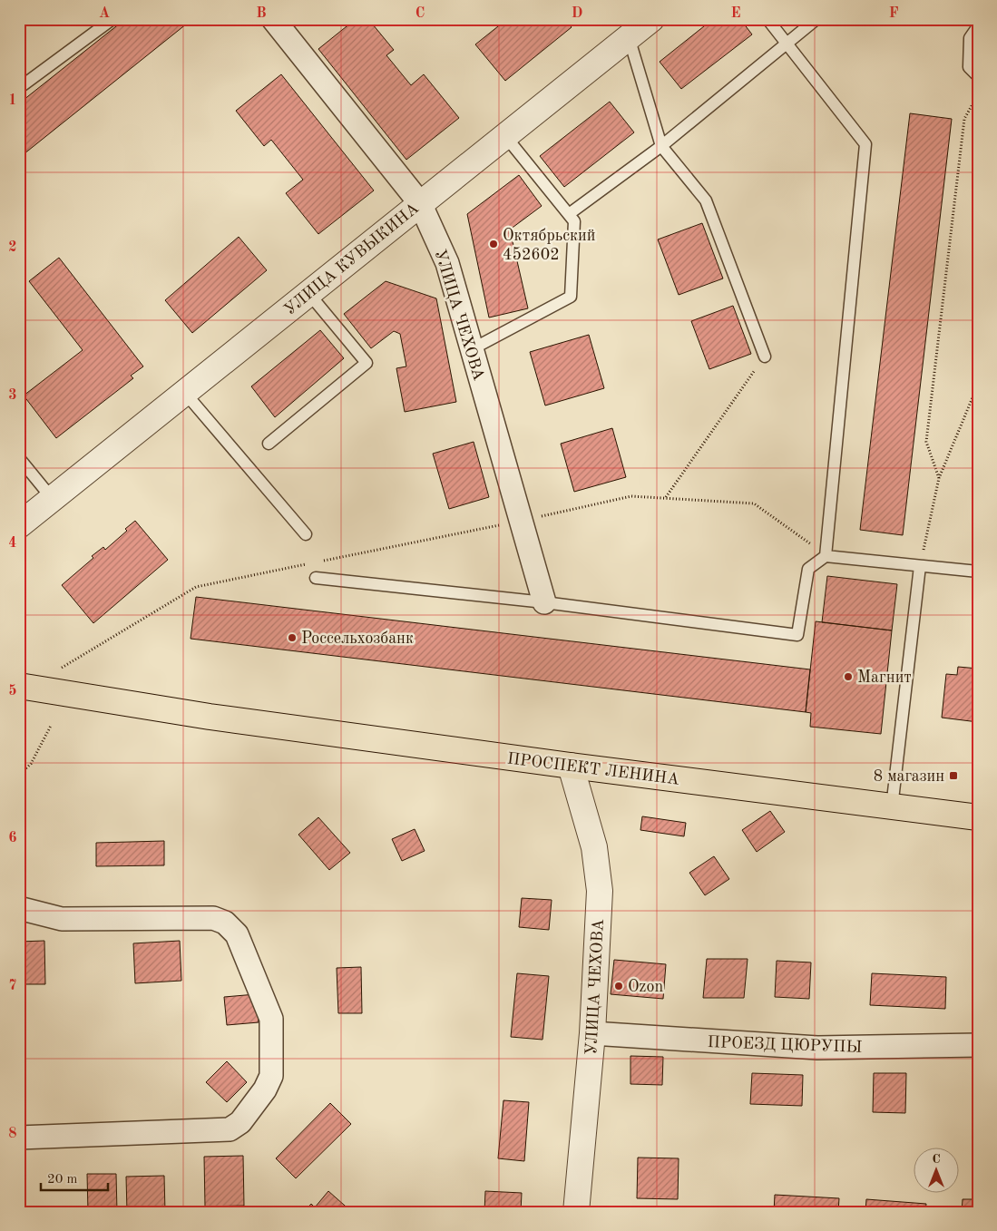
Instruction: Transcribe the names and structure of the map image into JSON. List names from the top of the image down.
{
  "streets": {
    "main road": ["ПРОСПЕКТ ЛЕНИНА"],
    "street": ["УЛИЦА КУВЫКИНА", "УЛИЦА ЧЕХОВА", "ПРОЕЗД ЦЮРУПЫ"]
  },
  "crossings": [
    ["УЛИЦА КУВЫКИНА", "УЛИЦА ЧЕХОВА"],
    ["УЛИЦА ЧЕХОВА", "ПРОСПЕКТ ЛЕНИНА"],
    ["УЛИЦА ЧЕХОВА", "ПРОЕЗД ЦЮРУПЫ"]
  ],
  "places": {
    "other": [
      "Октябрьский 452602",
      "Россельхозбанк",
      "Магнит",
      "Ozon"
    ],
    "transit": ["8 магазин"]
  },
  "scale_bar": "20 m",
  "north": "top",
  "grid": {
    "columns": [
      "A",
      "B",
      "C",
      "D",
      "E",
      "F"
    ],
    "rows": [
      "1",
      "2",
      "3",
      "4",
      "5",
      "6",
      "7",
      "8"
    ]
  }
}
